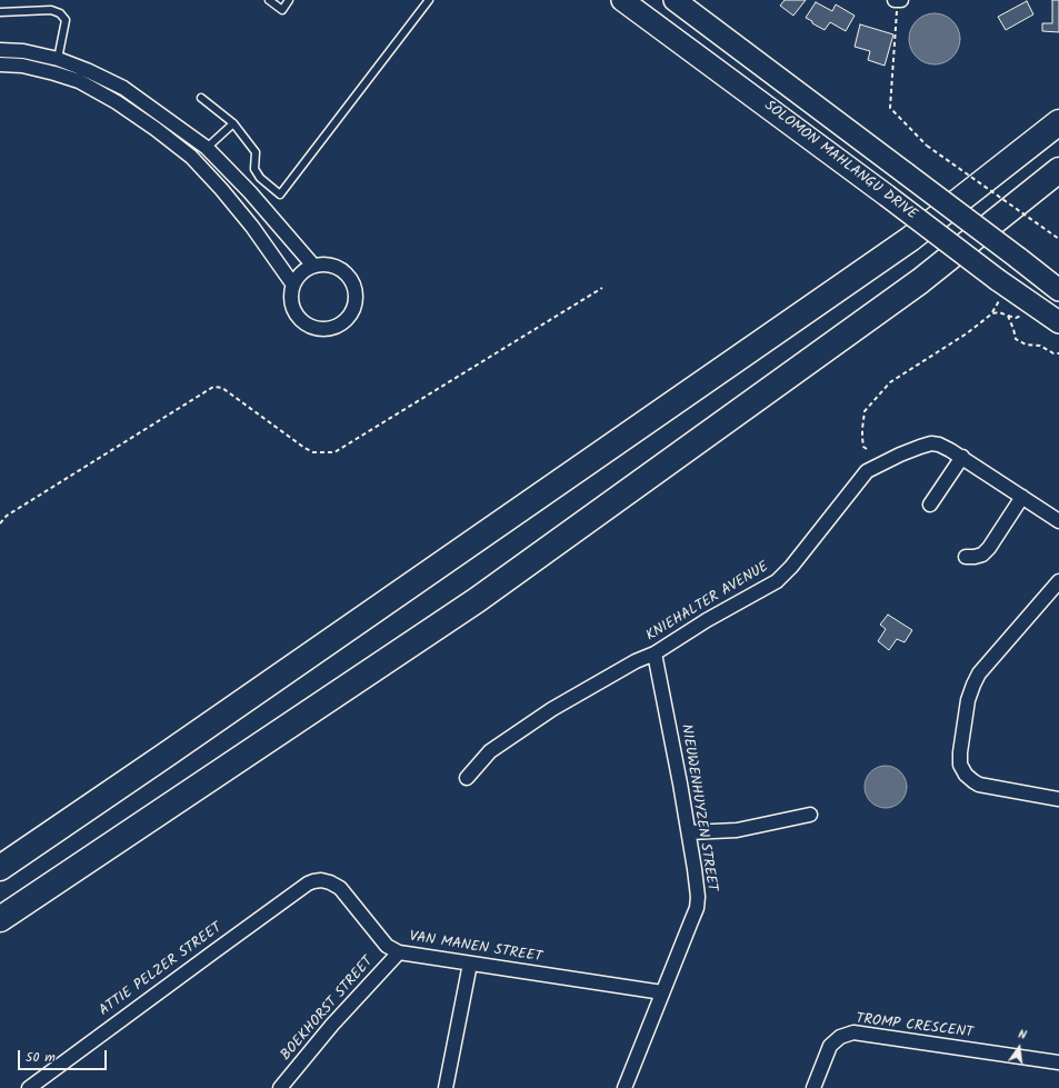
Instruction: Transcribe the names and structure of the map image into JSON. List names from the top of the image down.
{
  "streets": {
    "main road": ["SOLOMON MAHLANGU DRIVE"],
    "street": [
      "KNIEHALTER AVENUE",
      "NIEUWENHUYZEN STREET",
      "VAN MANEN STREET",
      "ATTIE PELZER STREET",
      "BOEKHORST STREET",
      "TROMP CRESCENT"
    ]
  },
  "crossings": [
    ["KNIEHALTER AVENUE", "NIEUWENHUYZEN STREET"],
    ["NIEUWENHUYZEN STREET", "VAN MANEN STREET"],
    ["VAN MANEN STREET", "ATTIE PELZER STREET"],
    ["VAN MANEN STREET", "BOEKHORST STREET"]
  ],
  "scale_bar": "50 m",
  "north": "top"
}
